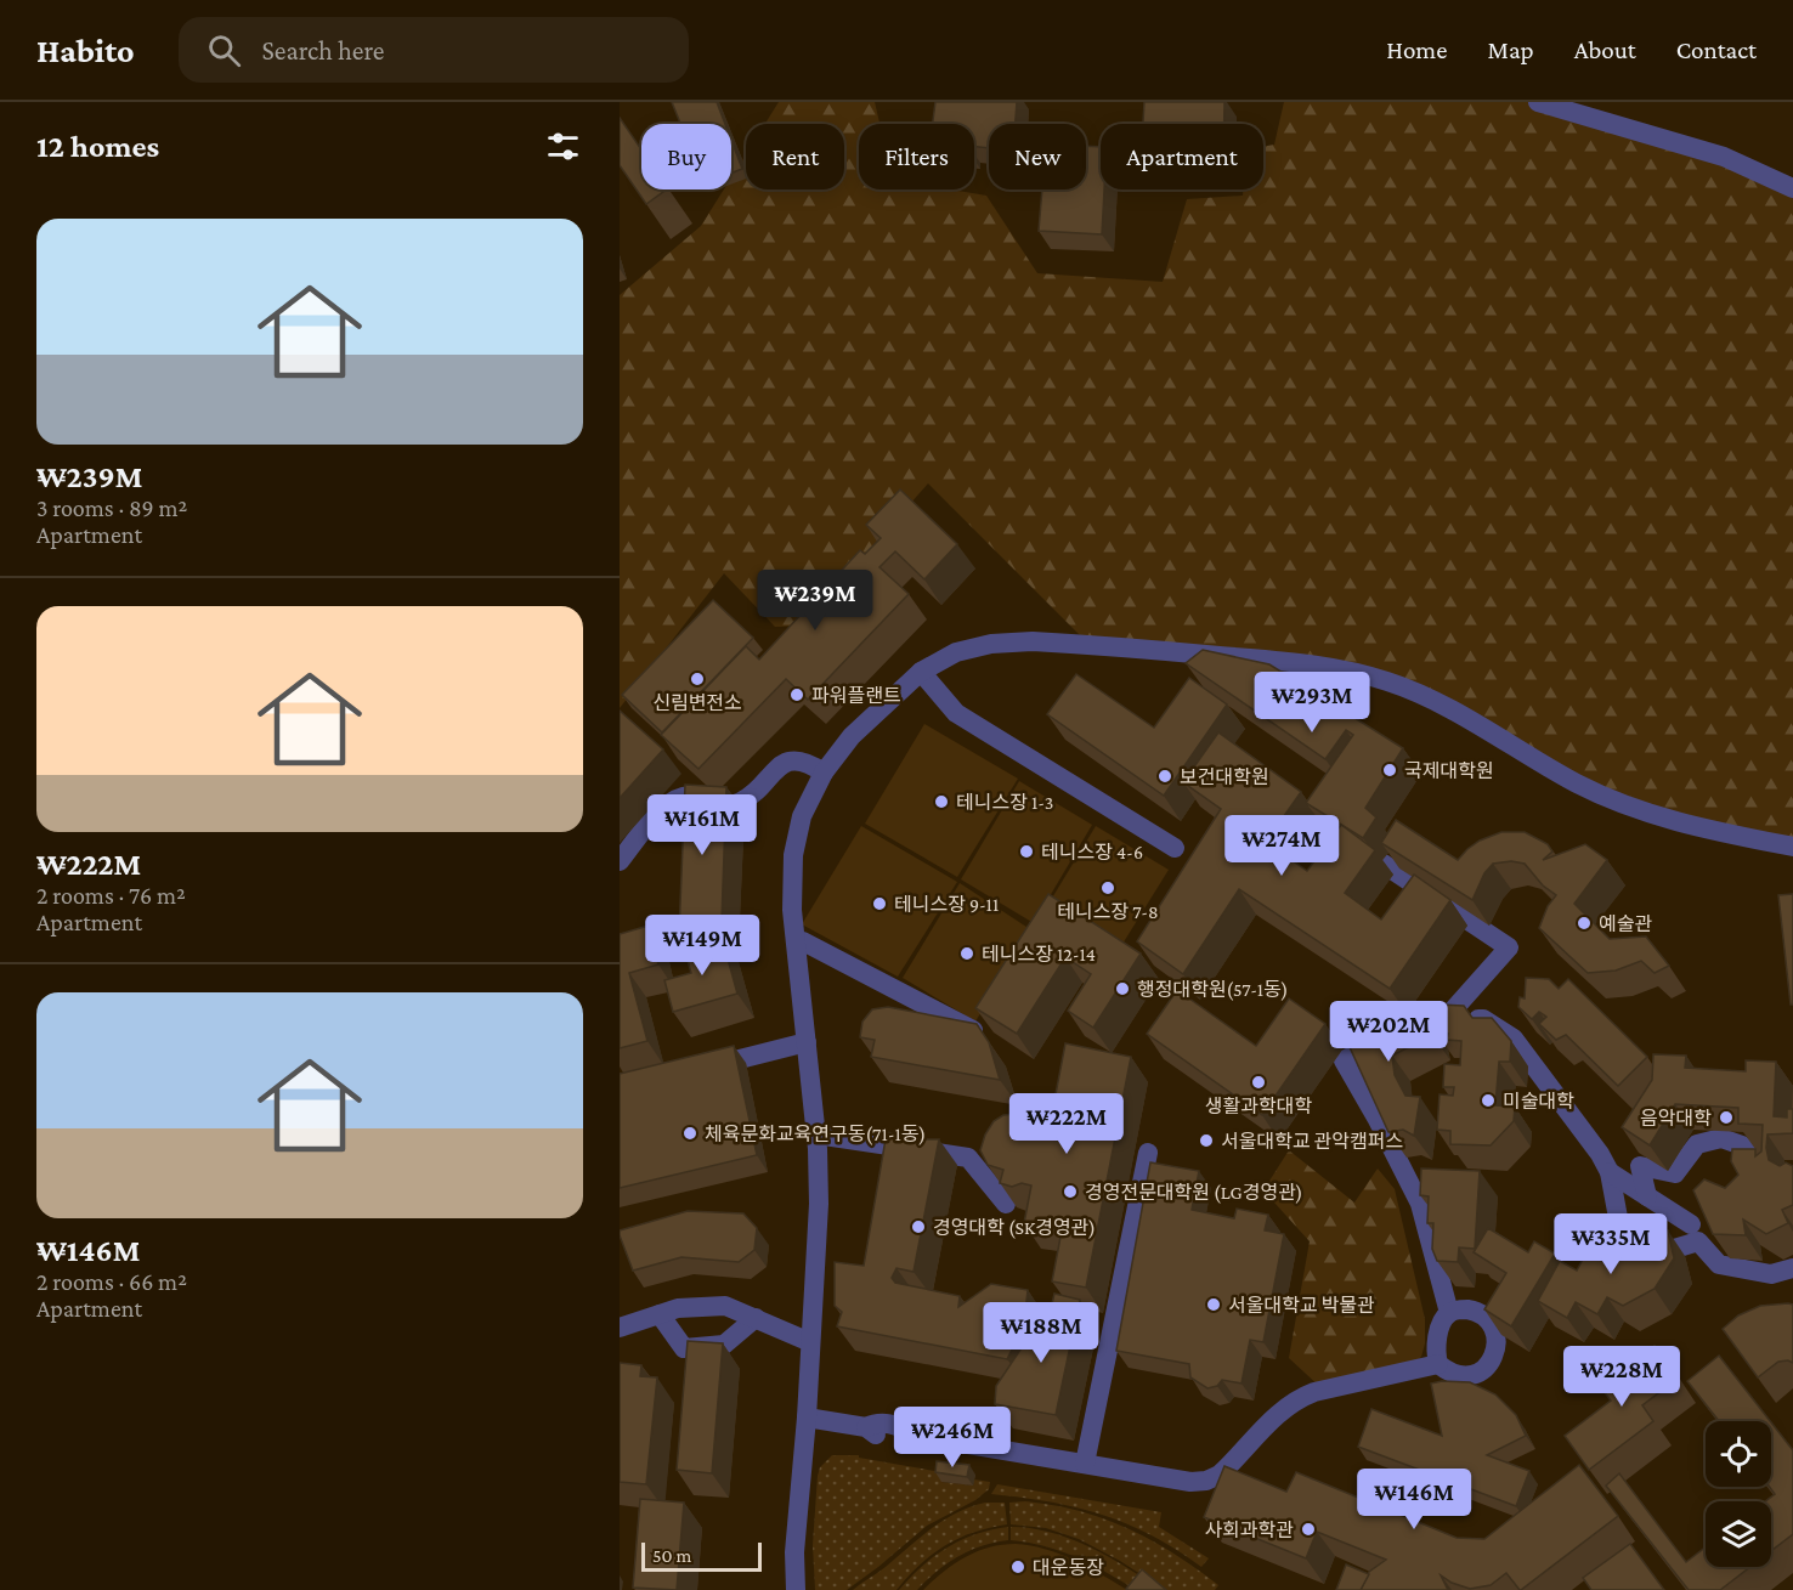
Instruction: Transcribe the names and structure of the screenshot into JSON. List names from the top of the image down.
{
  "places": [
    "신림변전소",
    "파워플랜트",
    "국제대학원",
    "보건대학원",
    "테니스장 1-3",
    "테니스장 4-6",
    "테니스장 7-8",
    "테니스장 9-11",
    "예술관",
    "테니스장 12-14",
    "행정대학원(57-1동)",
    "생활과학대학",
    "미술대학",
    "음악대학",
    "체육문화교육연구동(71-1동)",
    "서울대학교 관악캠퍼스",
    "경영전문대학원 (LG경영관)",
    "경영대학 (SK경영관)",
    "서울대학교 박물관",
    "사회과학관",
    "대운동장"
  ],
  "scale_bar": "50 m",
  "page": {
    "header": "Habito",
    "search": "Search here",
    "nav": [
      "Home",
      "Map",
      "About",
      "Contact"
    ],
    "heading": "12 homes",
    "chip": [
      "Buy",
      "Rent",
      "Filters",
      "New",
      "Apartment"
    ],
    "list": [
      {
        "name": "₩239M",
        "note": "3 rooms · 89 m² · Apartment"
      },
      {
        "name": "₩222M",
        "note": "2 rooms · 76 m² · Apartment"
      },
      {
        "name": "₩146M",
        "note": "2 rooms · 66 m² · Apartment"
      }
    ],
    "price": [
      "₩239M",
      "₩293M",
      "₩161M",
      "₩274M",
      "₩149M",
      "₩202M",
      "₩222M",
      "₩335M",
      "₩188M",
      "₩228M",
      "₩246M",
      "₩146M"
    ],
    "scale": "50 m"
  }
}
